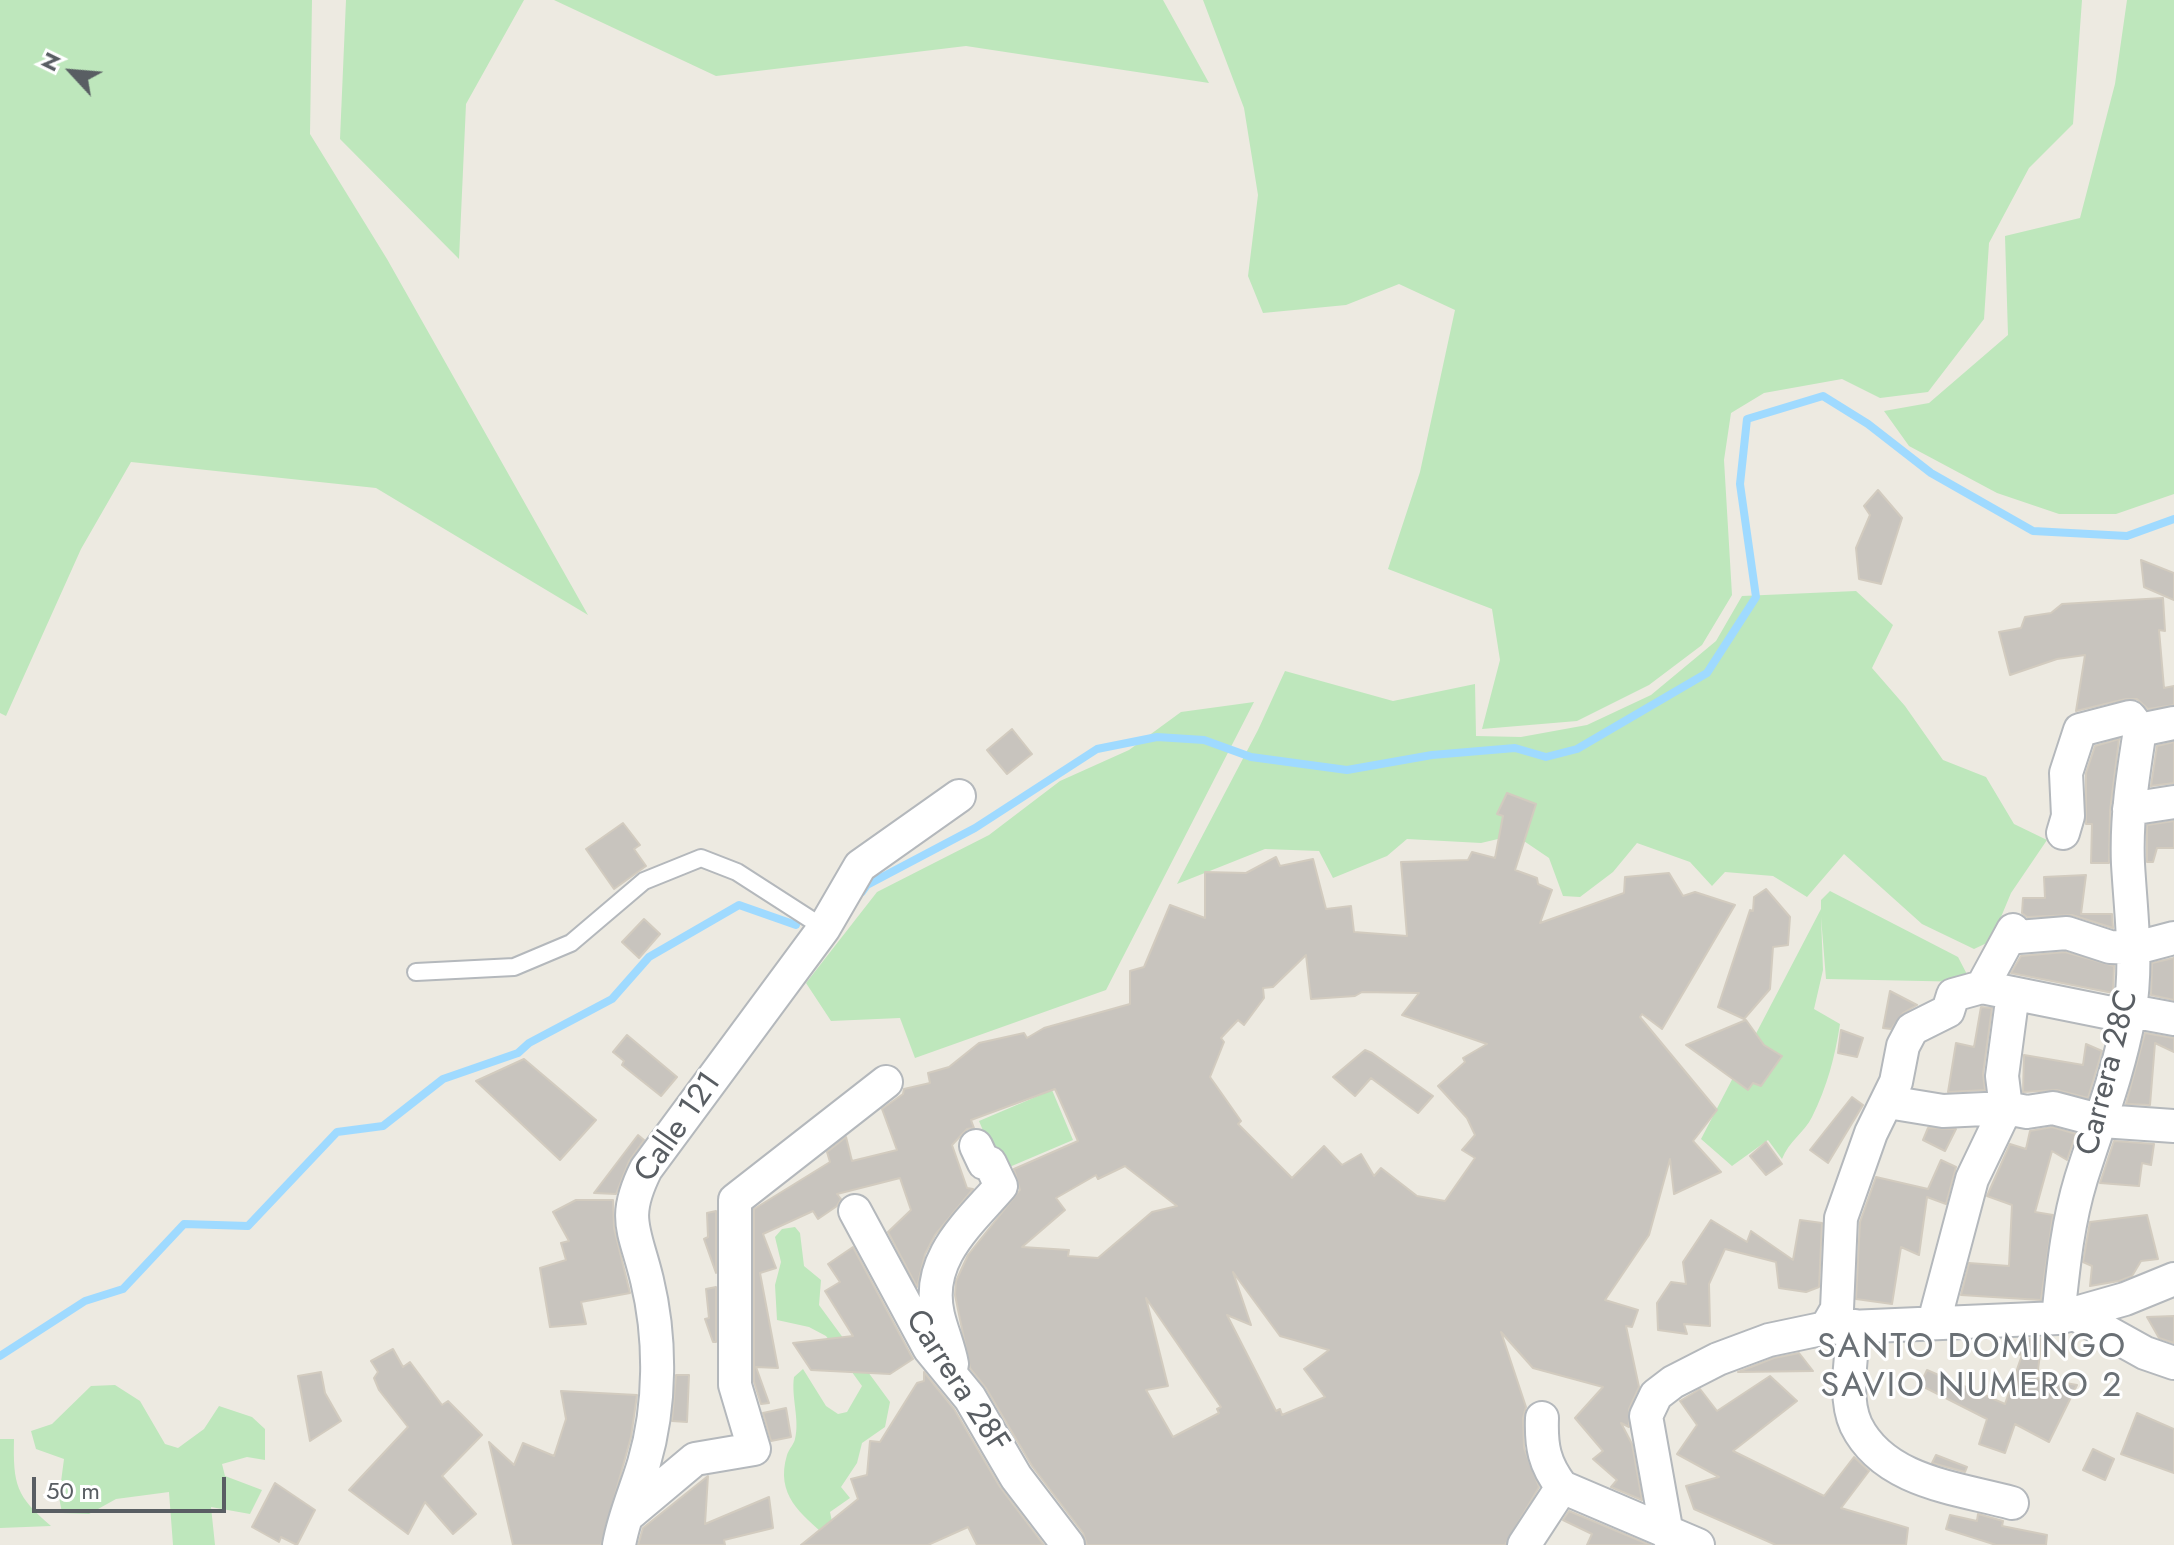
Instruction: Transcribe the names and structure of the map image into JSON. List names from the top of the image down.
{
  "streets": {
    "street": ["Carrera 28C", "Calle 121", "Carrera 28F"]
  },
  "districts": ["SANTO DOMINGO SAVIO NUMERO 2"],
  "scale_bar": "50 m",
  "north": "top left"
}
